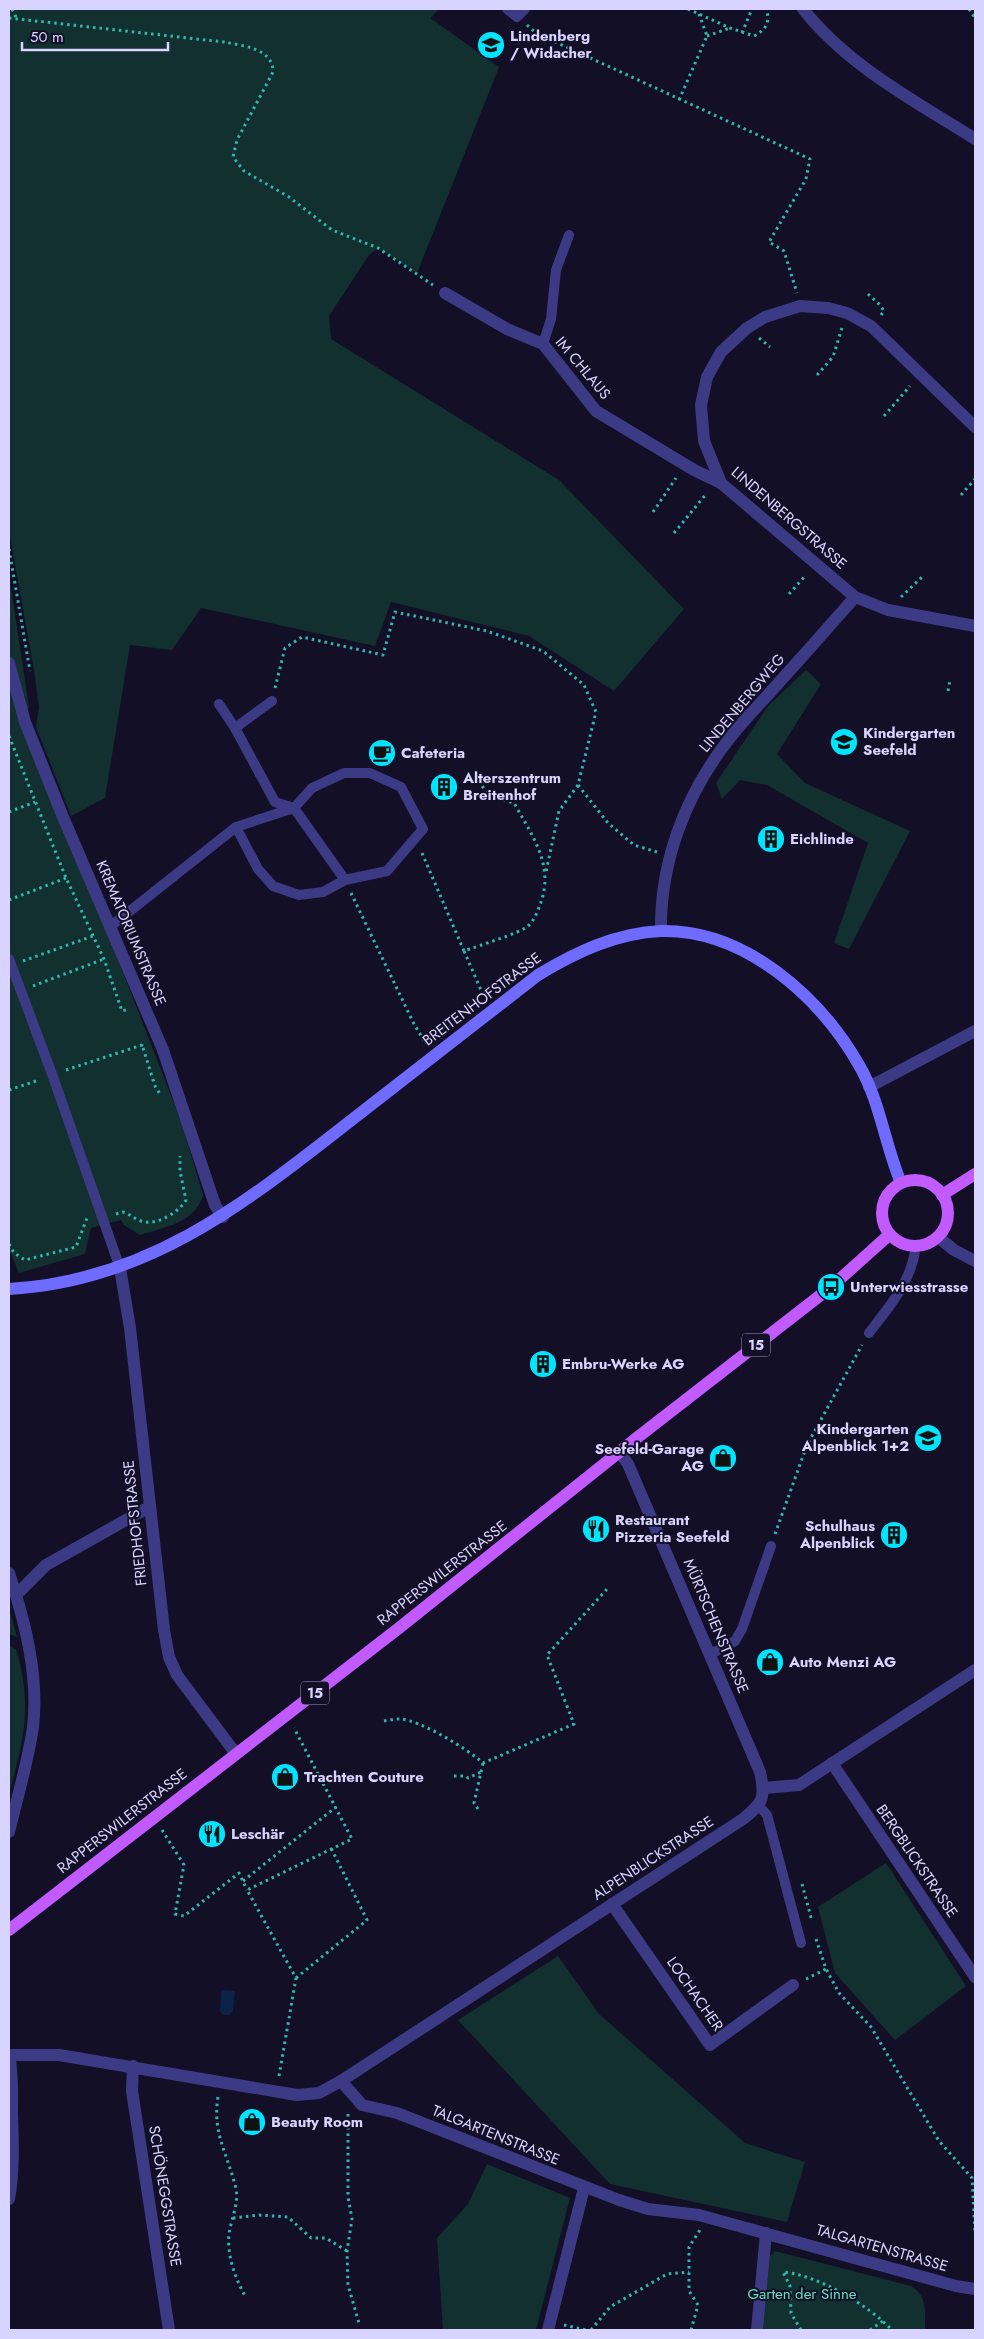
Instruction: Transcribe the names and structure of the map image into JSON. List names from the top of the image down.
{
  "streets": {
    "main road": ["15", "RAPPERSWILERSTRASSE"],
    "street": [
      "IM CHLAUS",
      "LINDENBERGSTRASSE",
      "LINDENBERGWEG",
      "KREMATORIUMSTRASSE",
      "BREITENHOFSTRASSE",
      "FRIEDHOFSTRASSE",
      "MÜRTSCHENSTRASSE",
      "ALPENBLICKSTRASSE",
      "BERGBLICKSTRASSE",
      "LOCHACHER",
      "TALGARTENSTRASSE",
      "SCHÖNEGGSTRASSE"
    ]
  },
  "crossings": [
    ["IM CHLAUS", "LINDENBERGSTRASSE"],
    ["LINDENBERGSTRASSE", "LINDENBERGWEG"],
    ["LINDENBERGWEG", "BREITENHOFSTRASSE"],
    ["KREMATORIUMSTRASSE", "BREITENHOFSTRASSE"],
    ["BREITENHOFSTRASSE", "FRIEDHOFSTRASSE"],
    ["BREITENHOFSTRASSE", "RAPPERSWILERSTRASSE"],
    ["FRIEDHOFSTRASSE", "RAPPERSWILERSTRASSE"],
    ["RAPPERSWILERSTRASSE", "MÜRTSCHENSTRASSE"],
    ["ALPENBLICKSTRASSE", "LOCHACHER"],
    ["ALPENBLICKSTRASSE", "TALGARTENSTRASSE"]
  ],
  "parks": ["Garten der Sinne"],
  "places": {
    "school or university": ["Lindenberg / Widacher", "Kindergarten Seefeld", "Kindergarten Alpenblick 1+2"],
    "cafe": ["Cafeteria"],
    "building": [
      "Alterszentrum Breitenhof",
      "Eichlinde",
      "Embru-Werke AG",
      "Schulhaus Alpenblick"
    ],
    "bus stop": ["Unterwiesstrasse"],
    "shop": [
      "Seefeld-Garage AG",
      "Auto Menzi AG",
      "Trachten Couture",
      "Beauty Room"
    ],
    "restaurant": ["Restaurant Pizzeria Seefeld", "Leschär"]
  },
  "scale_bar": "50 m"
}
